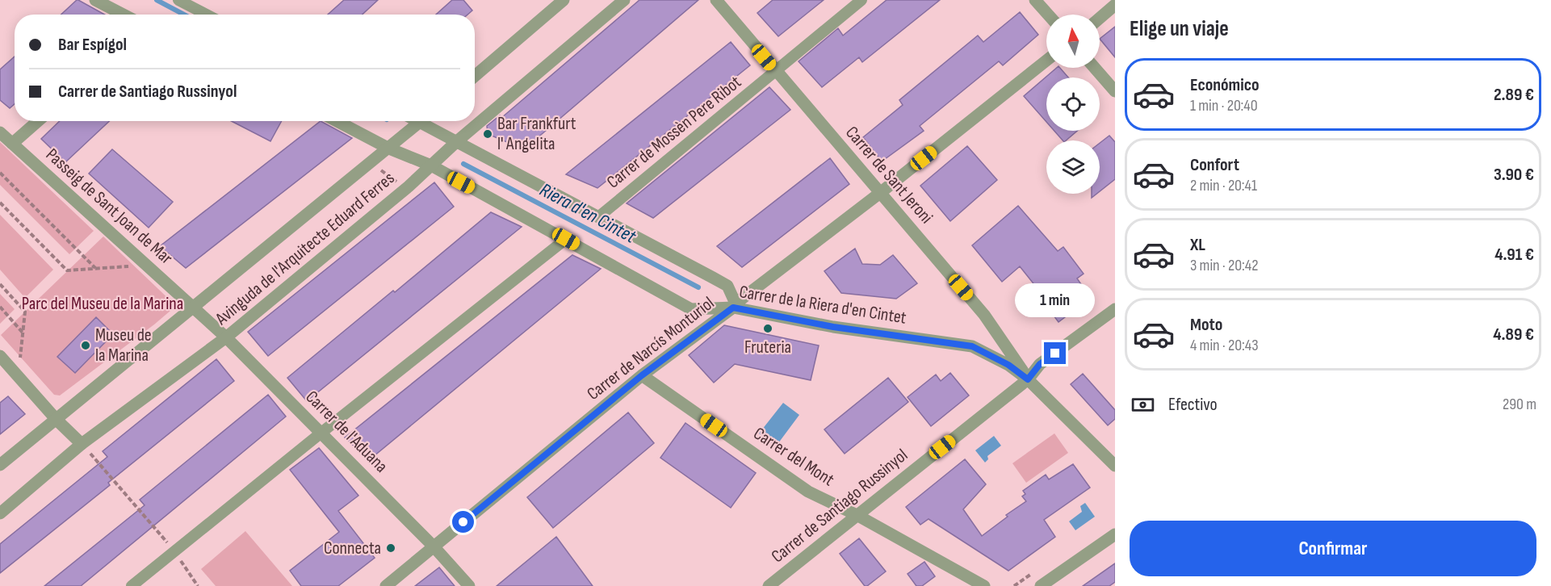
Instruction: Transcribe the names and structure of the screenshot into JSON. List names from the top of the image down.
{
  "streets": {
    "street": [
      "Carrer de Mossèn Pere Ribot",
      "Carrer de Sant Jeroni",
      "Passeig de Sant Joan de Mar",
      "Avinguda de l'Arquitecte Eduard Ferres",
      "Carrer de la Riera d'en Cintet",
      "Carrer de Narcís Monturiol",
      "Carrer de l'Aduana",
      "Carrer del Mont",
      "Carrer de Santiago Russinyol"
    ]
  },
  "crossings": [
    ["Carrer de Mossèn Pere Ribot", "Carrer de Sant Jeroni"],
    ["Carrer de Mossèn Pere Ribot", "Carrer de la Riera d'en Cintet"],
    ["Carrer de Sant Jeroni", "Carrer de la Riera d'en Cintet"],
    ["Carrer de Sant Jeroni", "Carrer de Narcís Monturiol"],
    ["Carrer de Sant Jeroni", "Carrer de Santiago Russinyol"],
    ["Passeig de Sant Joan de Mar", "Avinguda de l'Arquitecte Eduard Ferres"],
    ["Passeig de Sant Joan de Mar", "Carrer de l'Aduana"],
    ["Avinguda de l'Arquitecte Eduard Ferres", "Carrer de la Riera d'en Cintet"],
    ["Avinguda de l'Arquitecte Eduard Ferres", "Carrer de l'Aduana"],
    ["Carrer de la Riera d'en Cintet", "Carrer de Narcís Monturiol"],
    ["Carrer de la Riera d'en Cintet", "Carrer de Santiago Russinyol"],
    ["Carrer de Narcís Monturiol", "Carrer de l'Aduana"],
    ["Carrer de Narcís Monturiol", "Carrer del Mont"],
    ["Carrer del Mont", "Carrer de Santiago Russinyol"]
  ],
  "water": ["Riera d'en Cintet"],
  "parks": ["Parc del Museu de la Marina"],
  "places": [
    "Bar Frankfurt l' Angelita",
    "Fruteria",
    "Museu de la Marina",
    "Connecta"
  ],
  "north": "top",
  "page": {
    "heading": "Elige un viaje",
    "banner": ["Bar Espígol", "Carrer de Santiago Russinyol"],
    "list": [
      {
        "name": "Económico",
        "note": "1 min · 20:40",
        "value": "2.89 €"
      },
      {
        "name": "Confort",
        "note": "2 min · 20:41",
        "value": "3.90 €"
      },
      {
        "name": "XL",
        "note": "3 min · 20:42",
        "value": "4.91 €"
      },
      {
        "name": "Moto",
        "note": "4 min · 20:43",
        "value": "4.89 €"
      }
    ],
    "bubble": "1 min",
    "pay": ["Efectivo", "290 m"],
    "buttons": "Confirmar"
  }
}
